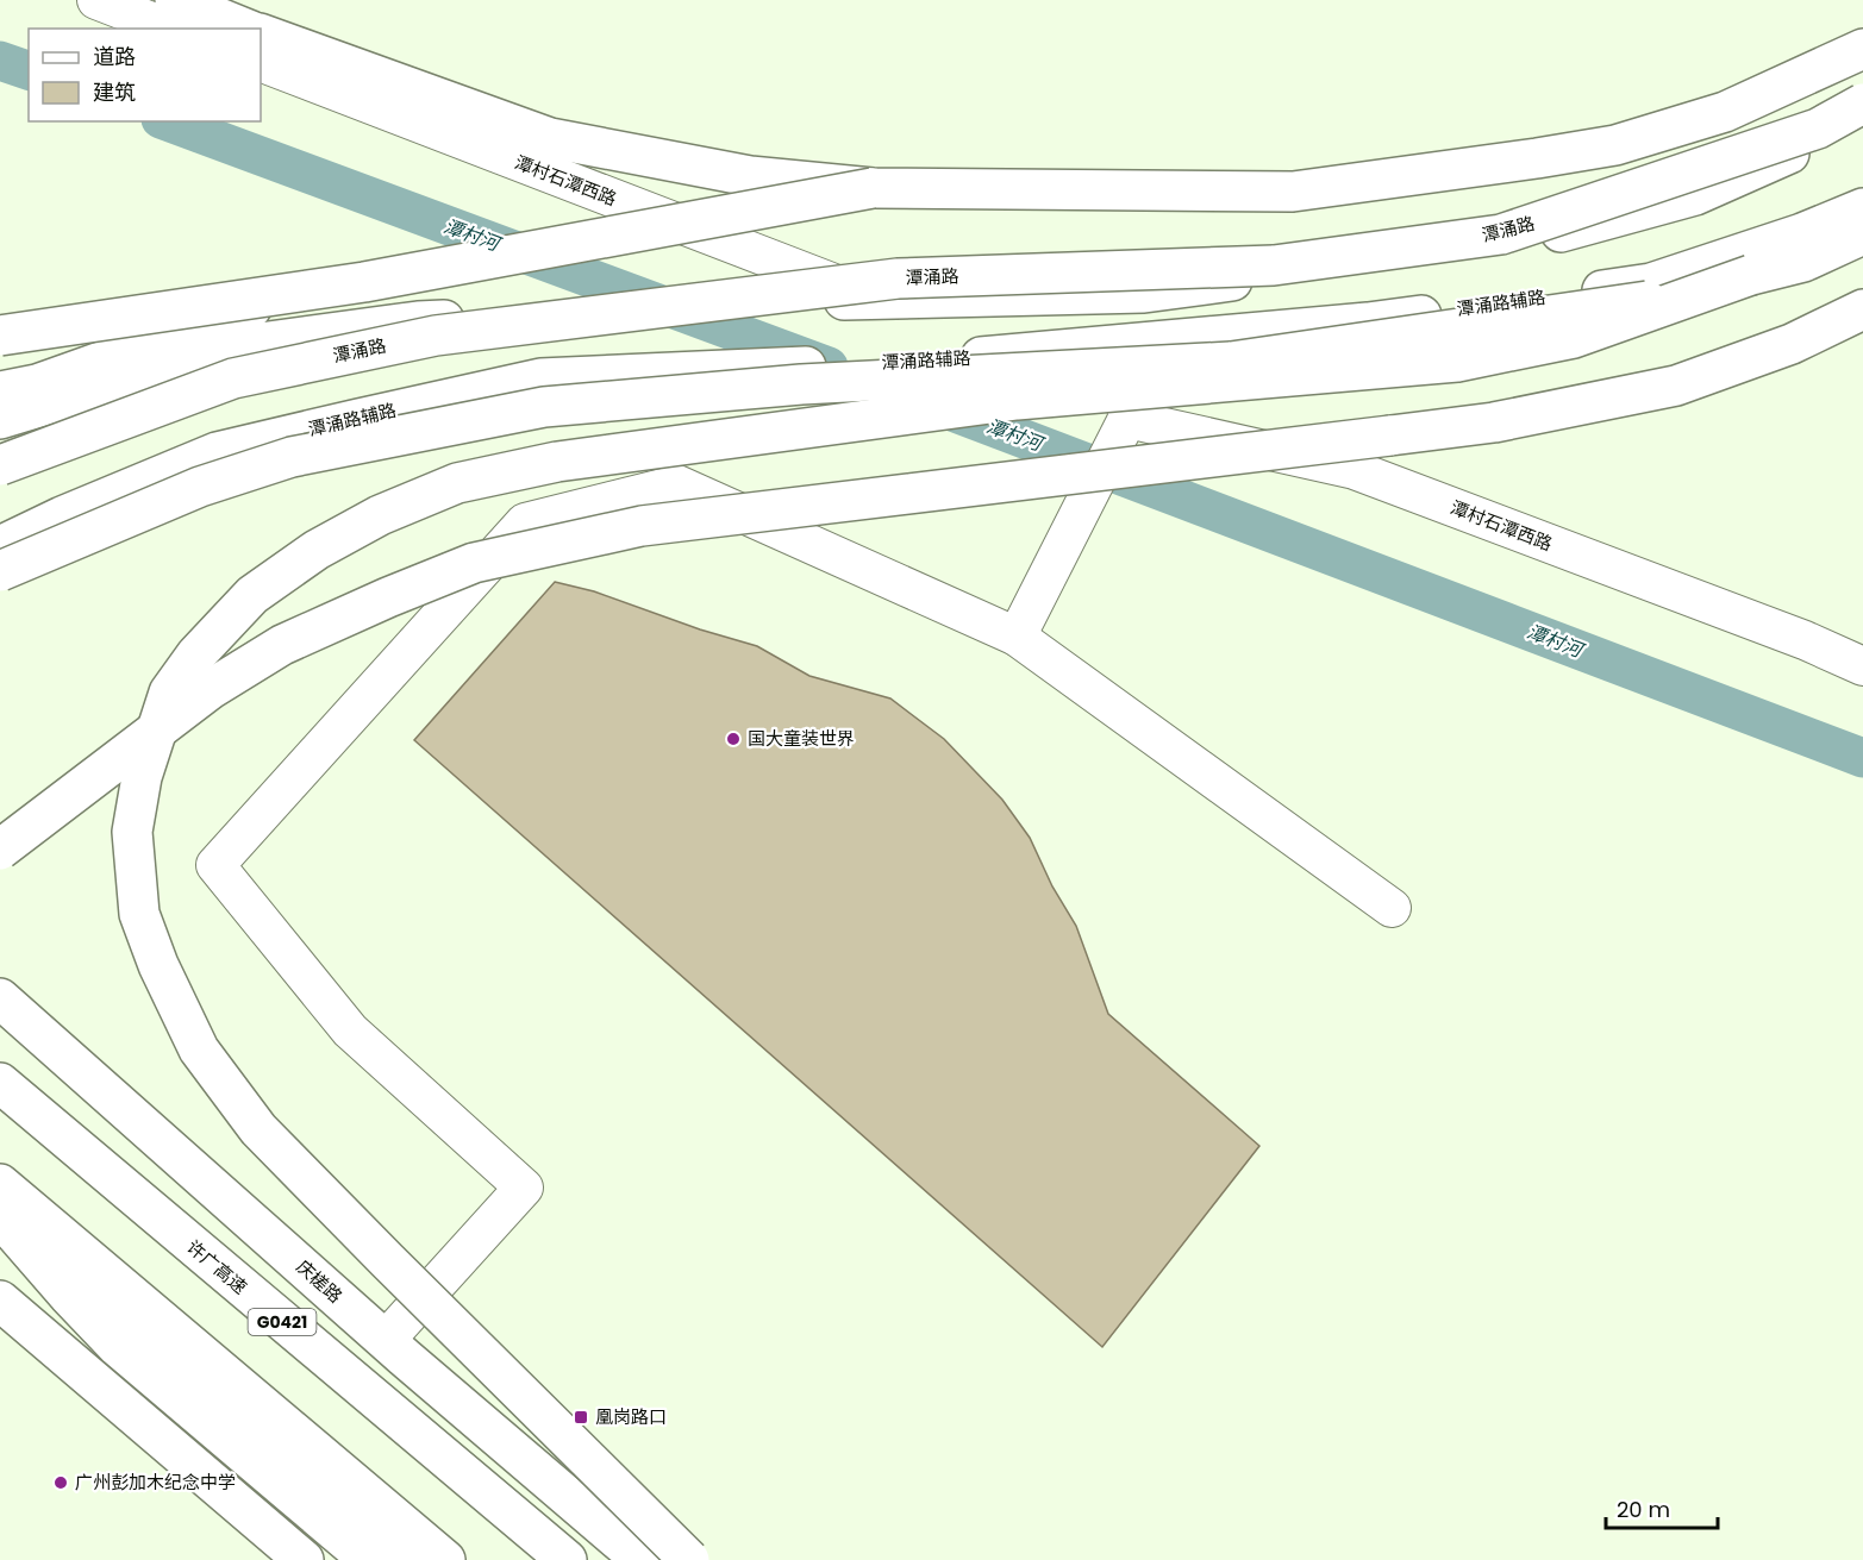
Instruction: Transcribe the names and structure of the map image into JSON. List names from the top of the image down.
{
  "streets": {
    "main road": [
      "潭涌路",
      "潭涌路辅路",
      "许广高速",
      "庆槎路",
      "G0421"
    ],
    "street": ["潭村石潭西路"]
  },
  "water": ["潭村河"],
  "places": {
    "other": ["国大童装世界", "广州彭加木纪念中学"],
    "transit": ["凰岗路口"]
  },
  "legend": ["道路", "建筑"],
  "scale_bar": "20 m"
}
